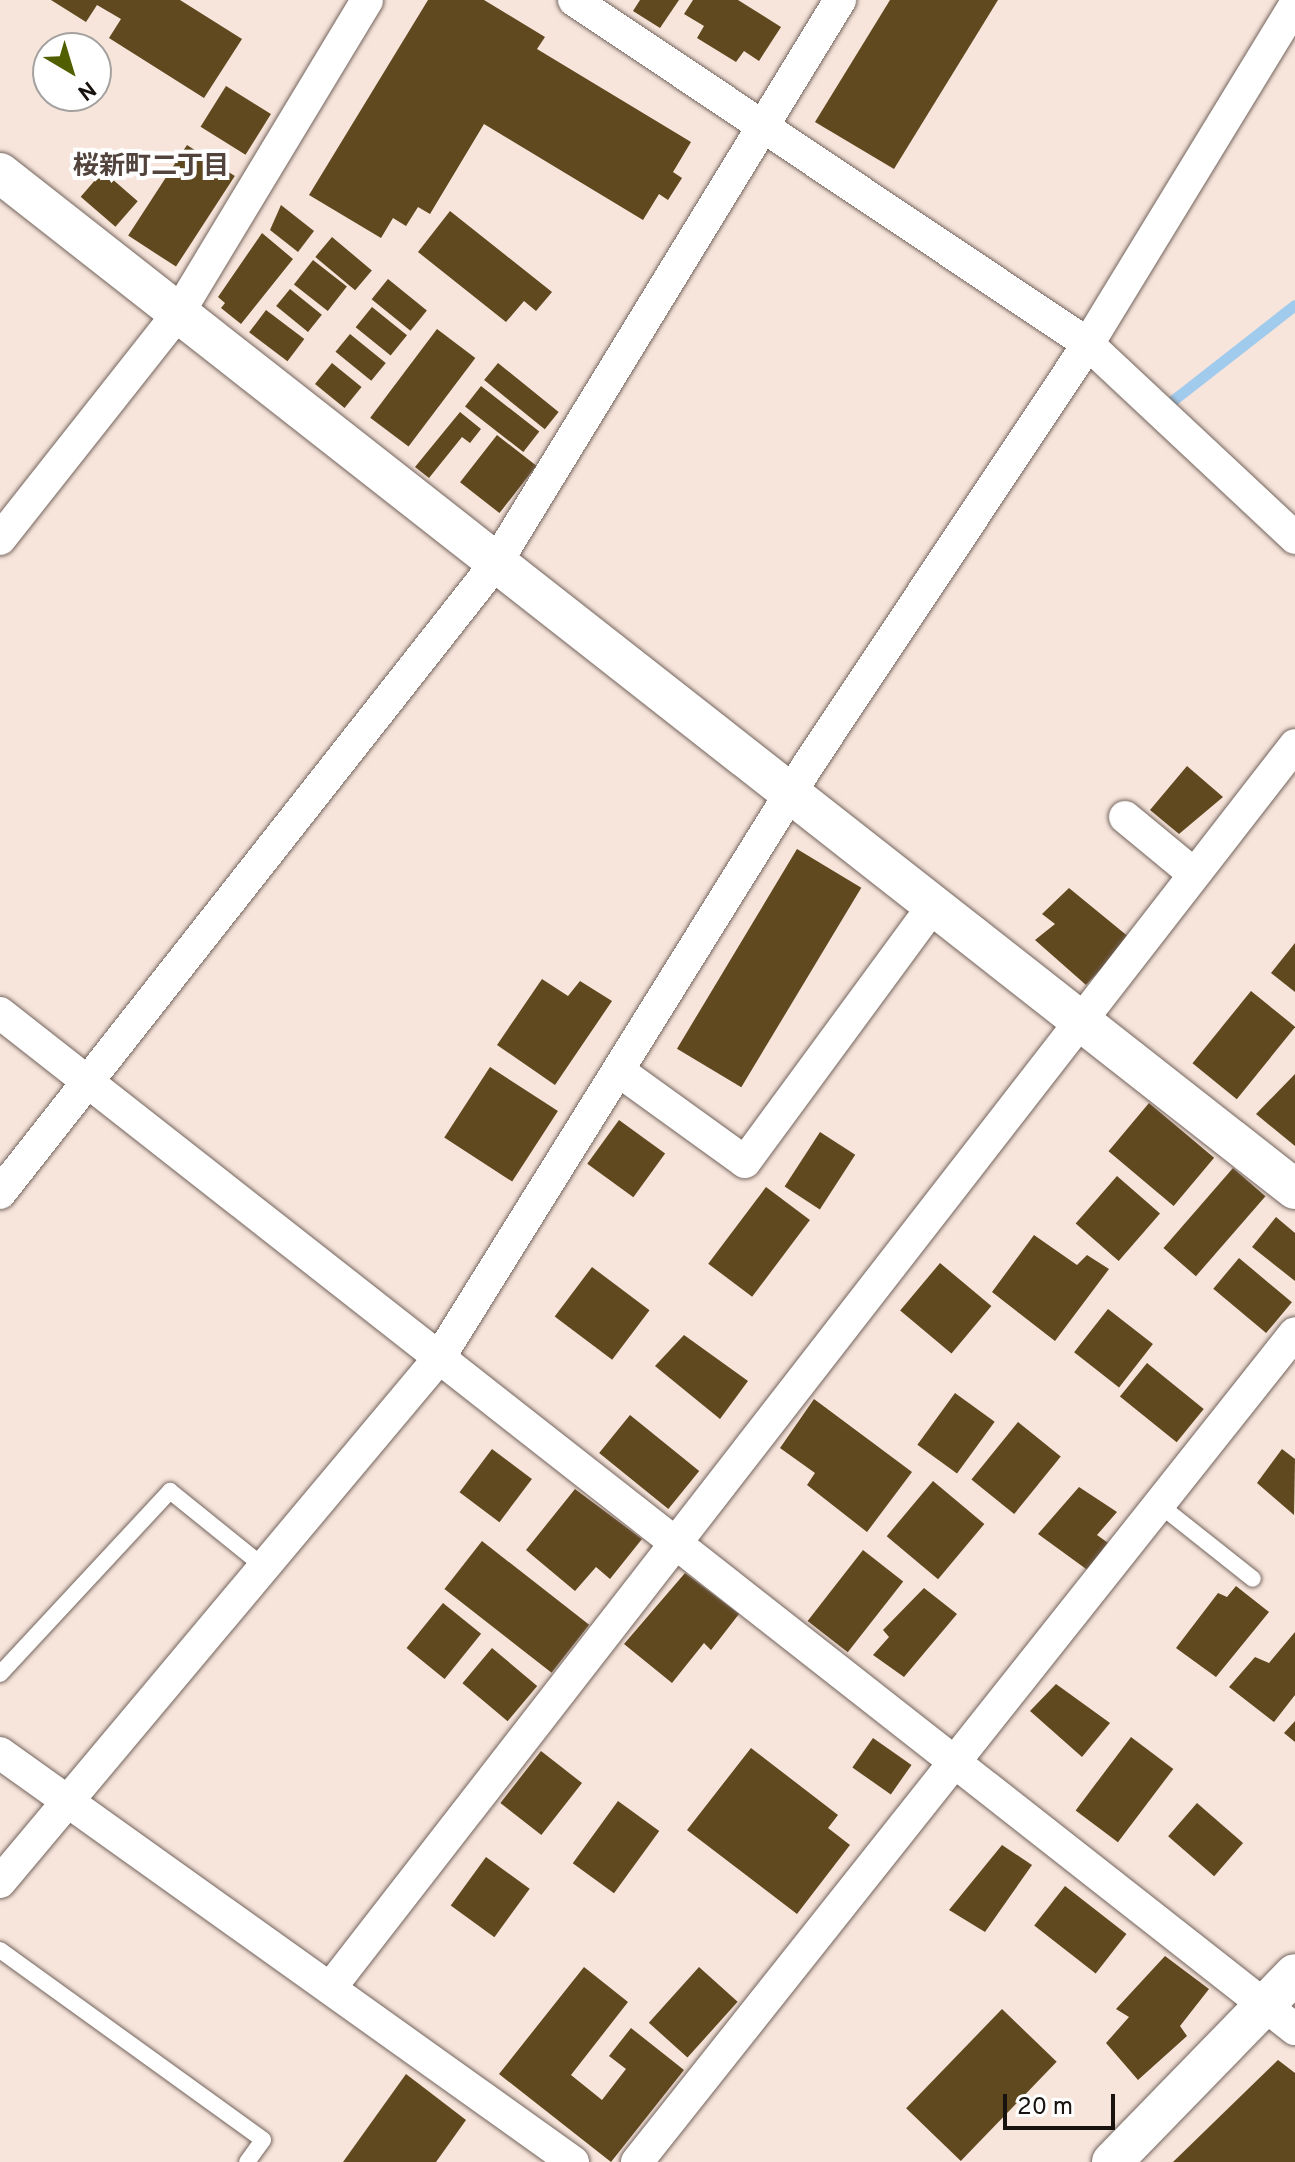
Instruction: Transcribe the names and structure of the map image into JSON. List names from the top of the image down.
{
  "districts": ["桜新町二丁目"],
  "scale_bar": "20 m",
  "north": "bottom right"
}
